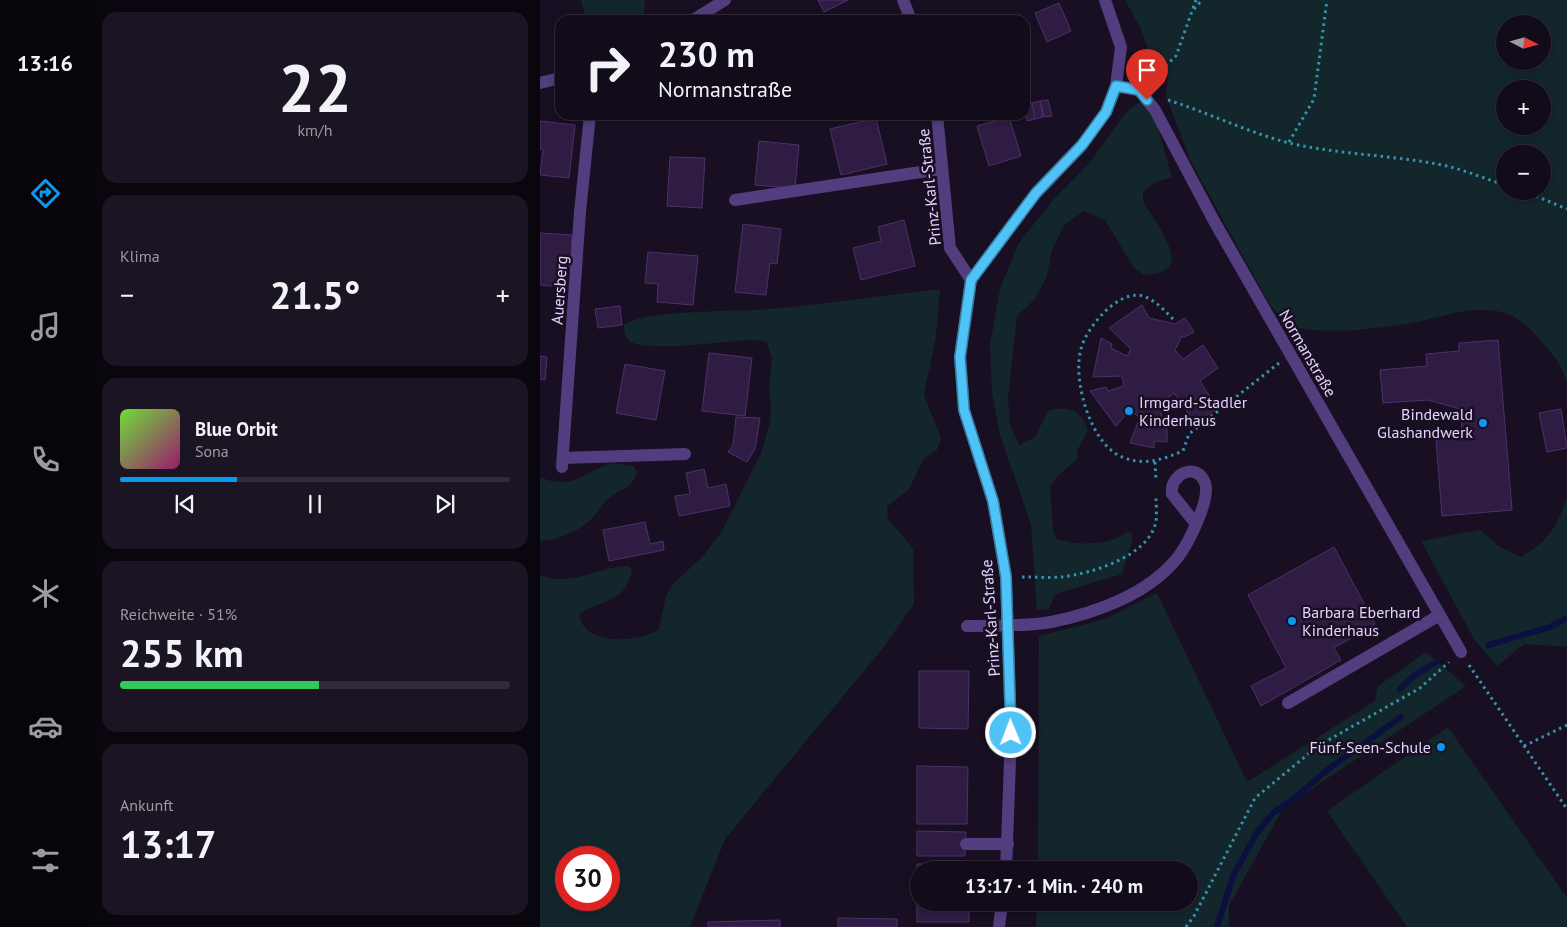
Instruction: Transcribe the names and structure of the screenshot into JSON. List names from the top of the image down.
{
  "streets": {
    "street": ["Prinz-Karl-Straße", "Auersberg", "Normanstraße"]
  },
  "places": [
    "Irmgard-Stadler Kinderhaus",
    "Bindewald Glashandwerk",
    "Barbara Eberhard Kinderhaus",
    "Fünf-Seen-Schule"
  ],
  "north": "right",
  "page": {
    "tabs": "13:16",
    "tile": [
      ["22", "km/h"],
      "Klima",
      ["Reichweite · 51%", "255 km"],
      ["Ankunft", "13:17"]
    ],
    "map_buttons": ["+", "−"],
    "turn": ["230 m", "Normanstraße"],
    "heat": ["−", "21.5°", "+"],
    "song": ["Blue Orbit", "Sona"],
    "limit": "30",
    "trip": "13:17 · 1 Min. · 240 m"
  }
}
